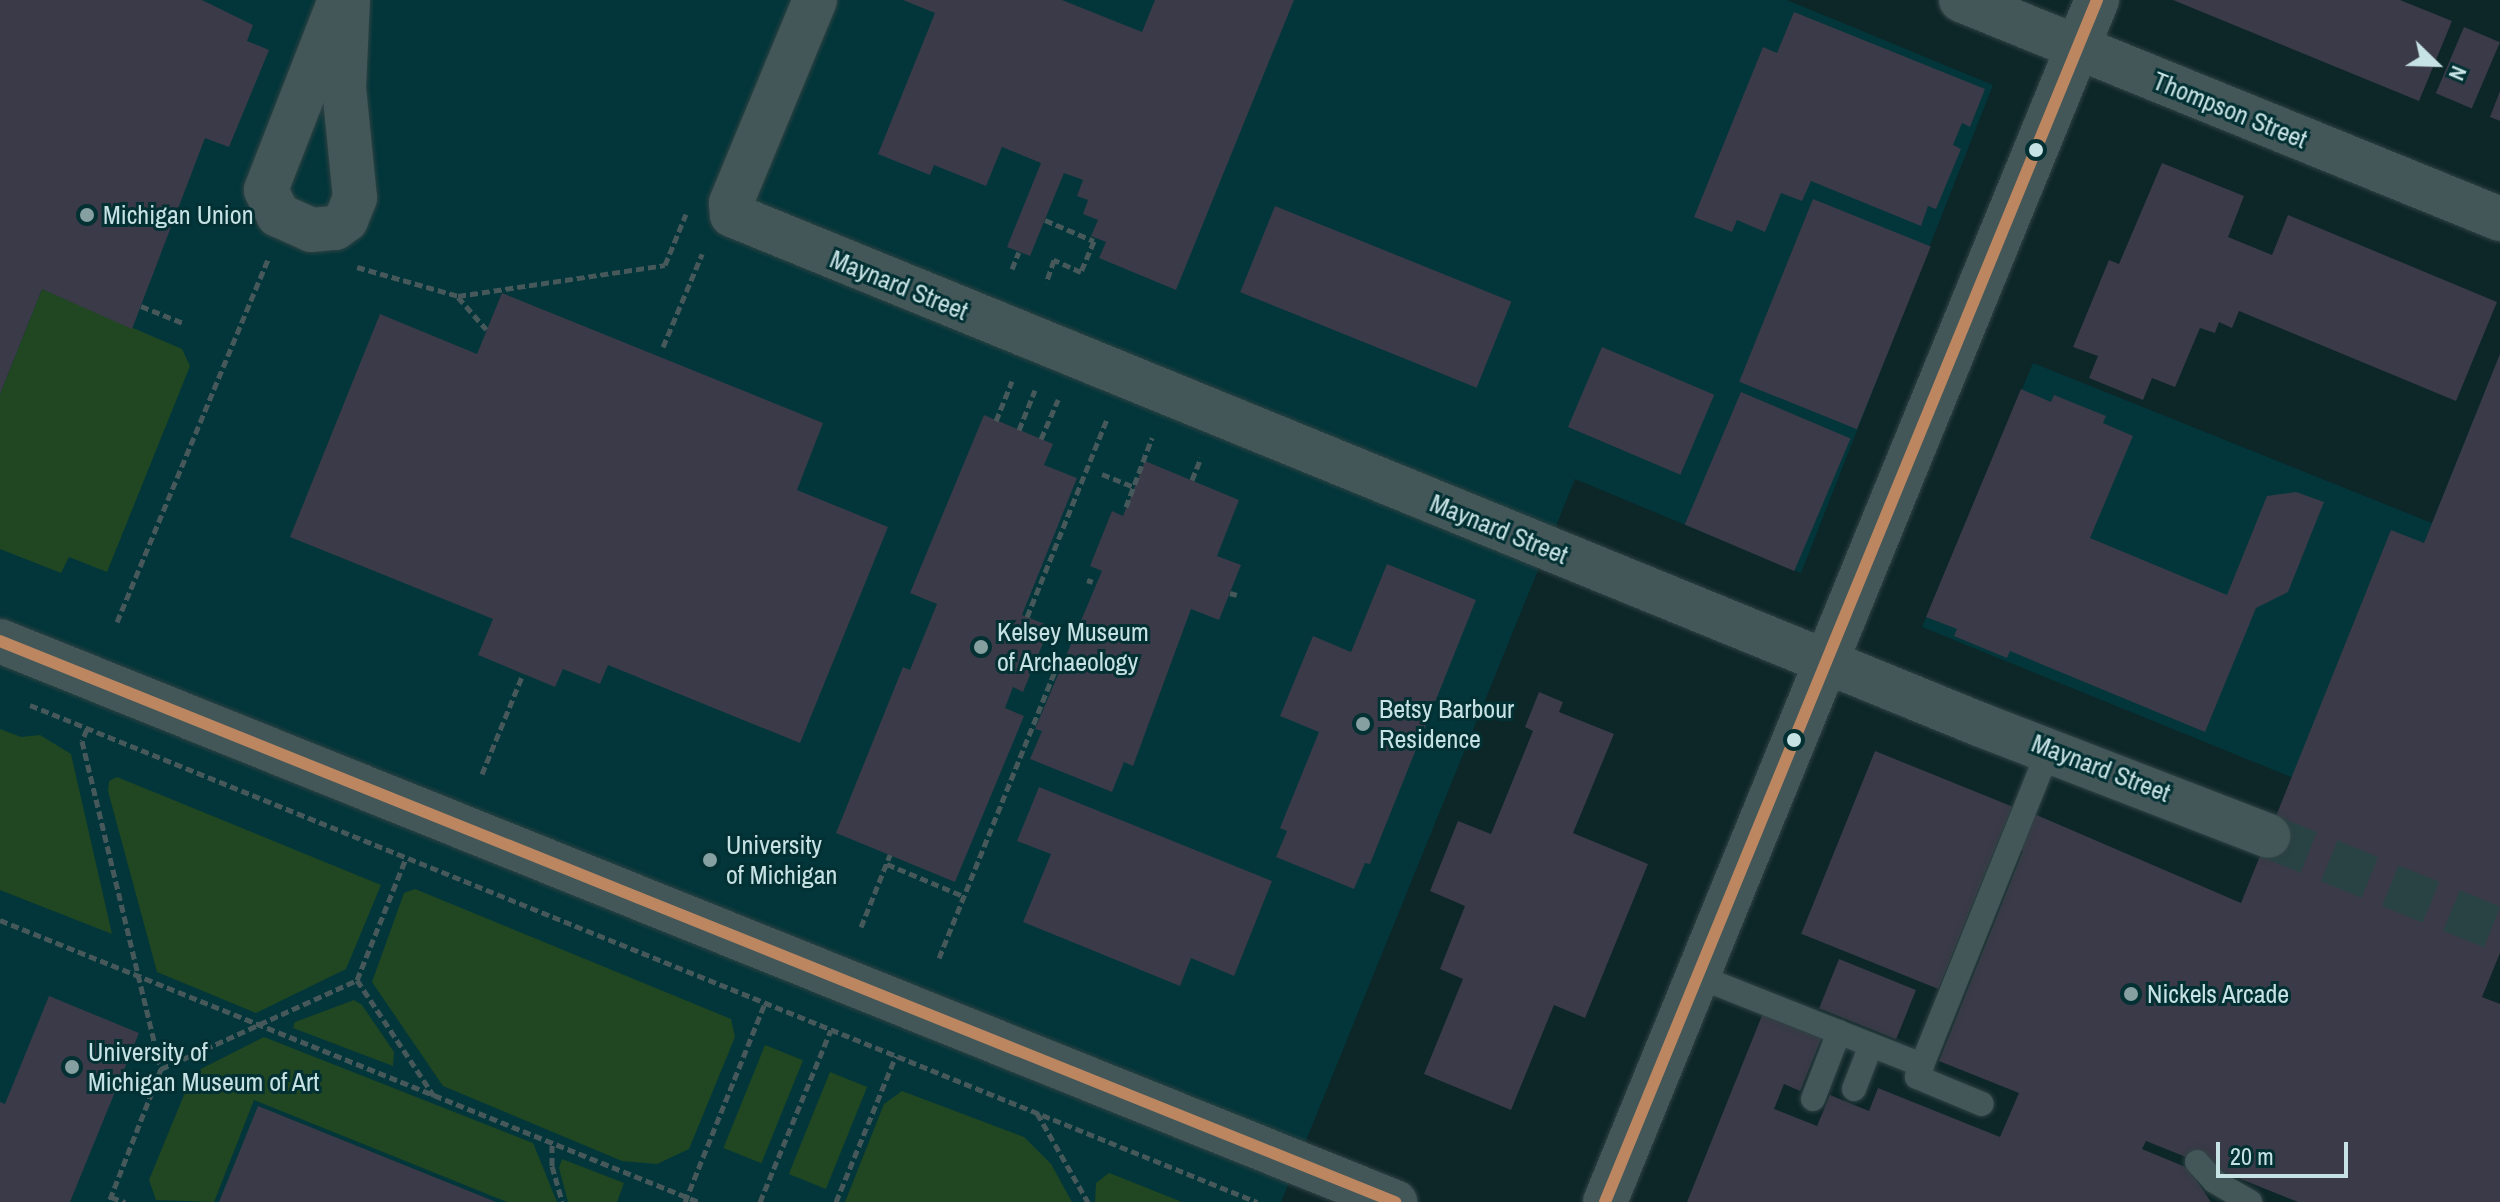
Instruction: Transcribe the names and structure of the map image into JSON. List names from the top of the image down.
{
  "streets": {
    "street": ["Thompson Street", "Maynard Street"]
  },
  "places": [
    "Michigan Union",
    "Kelsey Museum of Archaeology",
    "Betsy Barbour Residence",
    "University of Michigan",
    "Nickels Arcade",
    "University of Michigan Museum of Art"
  ],
  "scale_bar": "20 m",
  "north": "bottom right"
}
